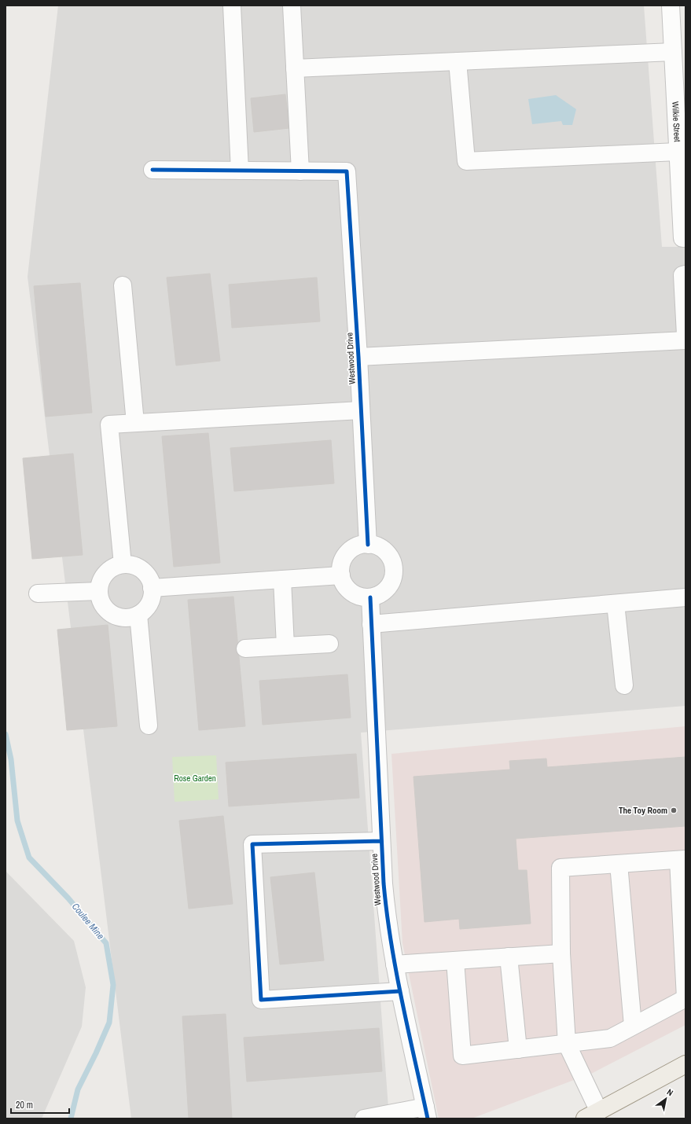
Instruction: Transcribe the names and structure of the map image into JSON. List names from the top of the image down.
{
  "streets": {
    "street": ["Wilkie Street", "Westwood Drive"]
  },
  "water": ["Coulee Mine"],
  "parks": ["Rose Garden"],
  "places": ["The Toy Room"],
  "scale_bar": "20 m",
  "north": "top right"
}
